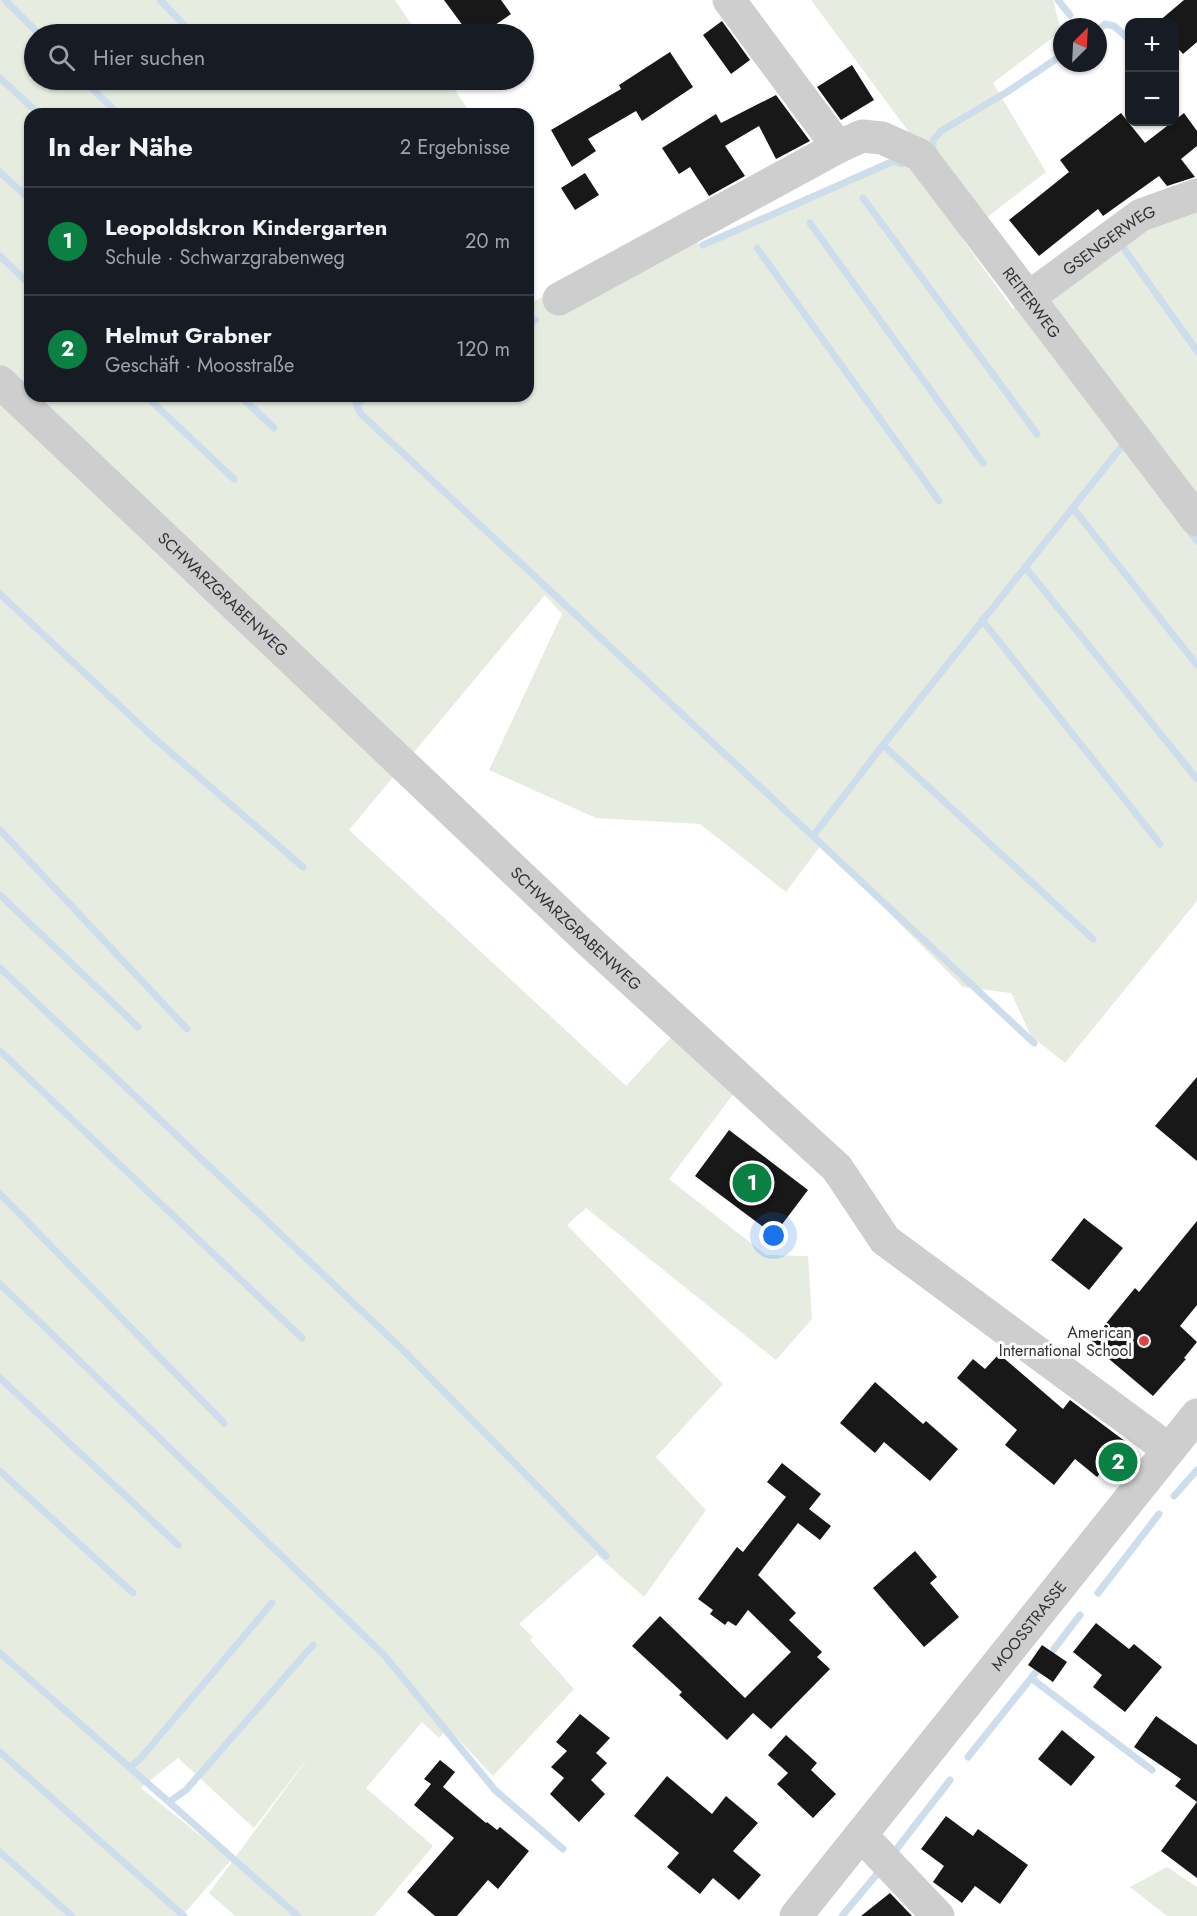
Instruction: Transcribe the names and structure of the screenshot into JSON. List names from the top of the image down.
{
  "streets": {
    "street": [
      "GSENGERWEG",
      "REITERWEG",
      "SCHWARZGRABENWEG",
      "MOOSSTRASSE"
    ]
  },
  "crossings": [
    ["GSENGERWEG", "REITERWEG"],
    ["SCHWARZGRABENWEG", "MOOSSTRASSE"]
  ],
  "places": ["American International School"],
  "north": "top right",
  "page": {
    "map_buttons": ["+", "−"],
    "search": "Hier suchen",
    "heading": ["In der Nähe", "2 Ergebnisse"],
    "list": [
      {
        "mark": "1",
        "name": "Leopoldskron Kindergarten",
        "note": "Schule · Schwarzgrabenweg",
        "value": "20 m"
      },
      {
        "mark": "2",
        "name": "Helmut Grabner",
        "note": "Geschäft · Moosstraße",
        "value": "120 m"
      }
    ],
    "pins": ["1", "2"]
  }
}
